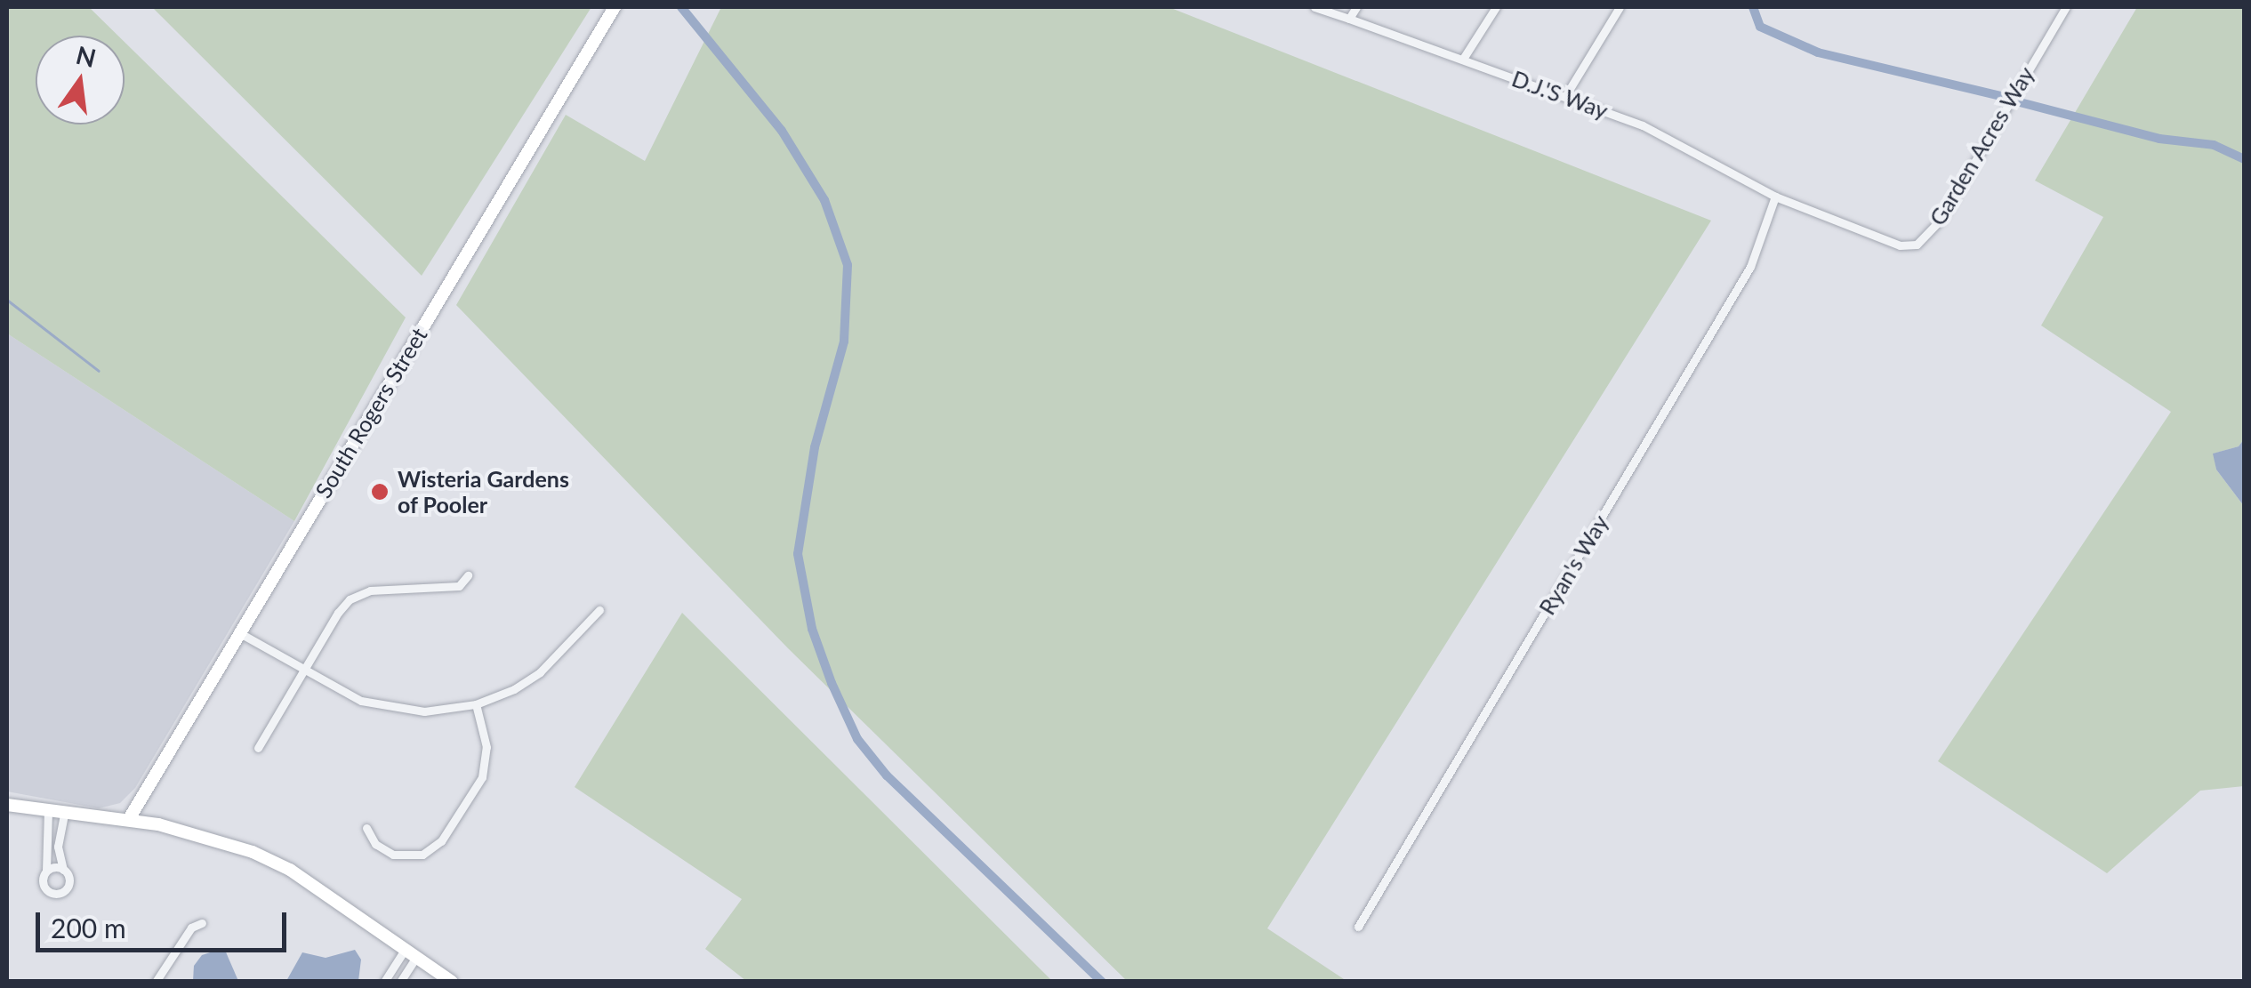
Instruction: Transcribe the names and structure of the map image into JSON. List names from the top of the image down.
{
  "streets": {
    "street": [
      "D.J.'S Way",
      "Garden Acres Way",
      "South Rogers Street",
      "Ryan's Way"
    ]
  },
  "crossings": [
    ["D.J.'S Way", "Garden Acres Way"],
    ["D.J.'S Way", "Ryan's Way"],
    ["Garden Acres Way", "Ryan's Way"]
  ],
  "places": ["Wisteria Gardens of Pooler"],
  "scale_bar": "200 m",
  "north": "top"
}
